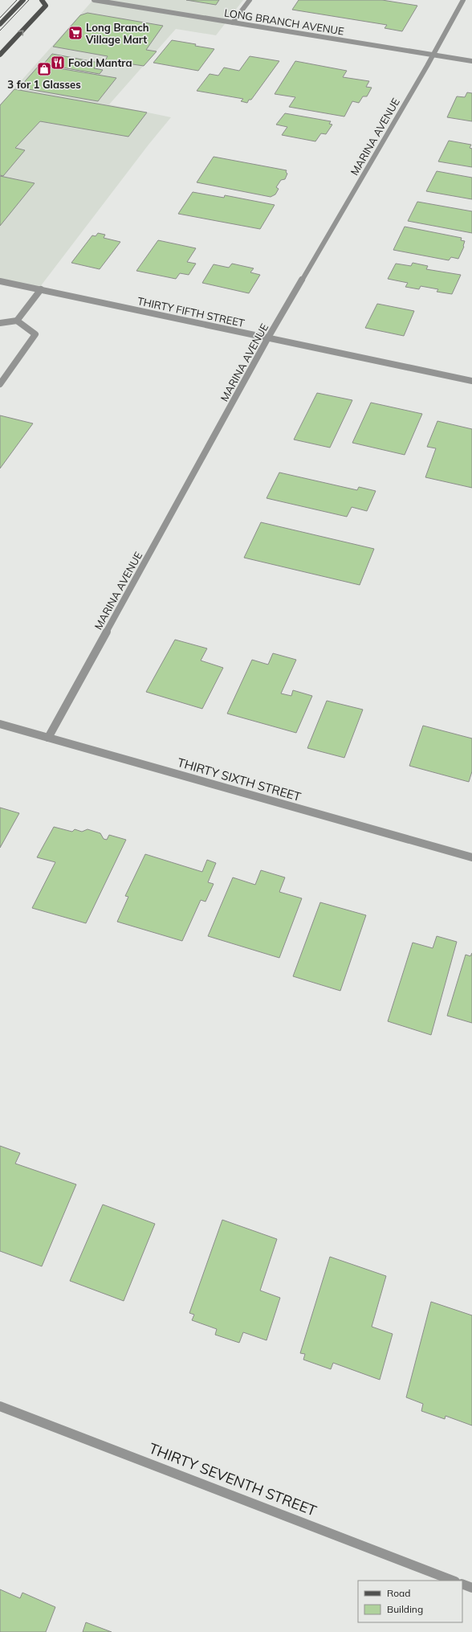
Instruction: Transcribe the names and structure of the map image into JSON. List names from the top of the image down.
{
  "streets": {
    "street": [
      "LONG BRANCH AVENUE",
      "MARINA AVENUE",
      "THIRTY FIFTH STREET",
      "THIRTY SIXTH STREET",
      "THIRTY SEVENTH STREET"
    ]
  },
  "crossings": [
    ["LONG BRANCH AVENUE", "MARINA AVENUE"],
    ["MARINA AVENUE", "THIRTY FIFTH STREET"],
    ["MARINA AVENUE", "THIRTY SIXTH STREET"]
  ],
  "places": {
    "supermarket": ["Long Branch Village Mart"],
    "restaurant": ["Food Mantra"],
    "shop": ["3 for 1 Glasses"]
  },
  "legend": ["Road", "Building"]
}
